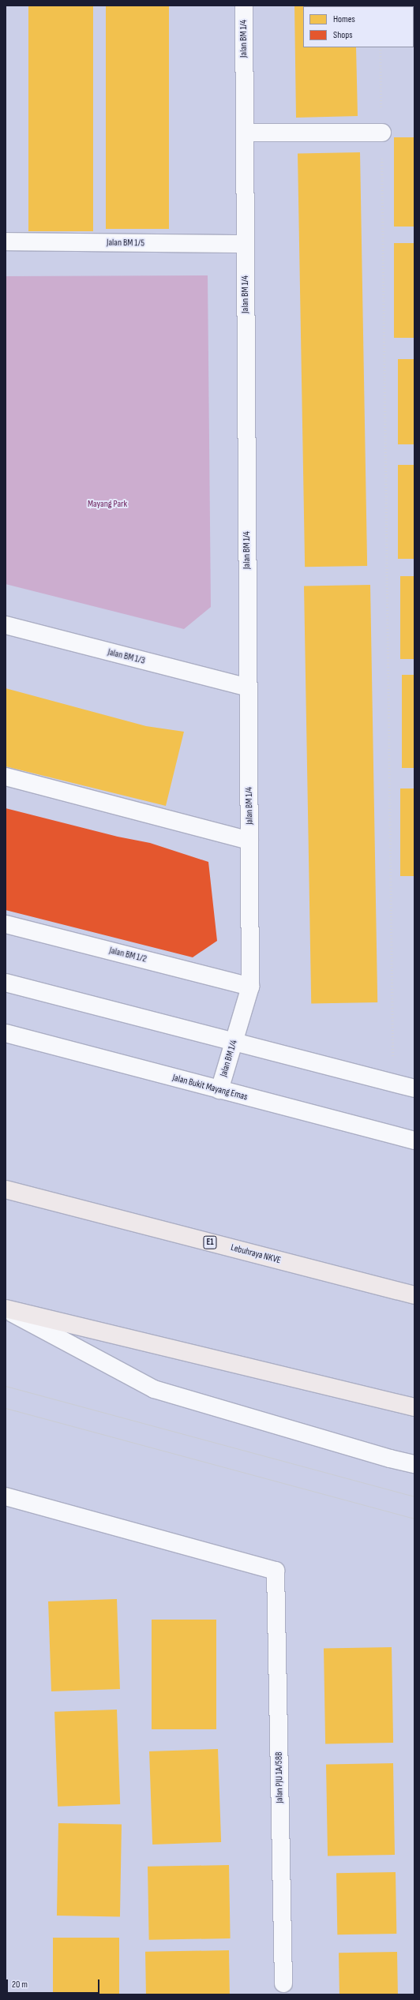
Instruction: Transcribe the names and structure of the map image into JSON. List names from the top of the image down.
{
  "streets": {
    "highway": ["E1", "Lebuhraya NKVE"],
    "street": [
      "Jalan BM 1/4",
      "Jalan BM 1/5",
      "Jalan BM 1/3",
      "Jalan BM 1/2",
      "Jalan Bukit Mayang Emas",
      "Jalan PJU 1A/58B"
    ]
  },
  "crossings": [
    ["Jalan BM 1/4", "Jalan BM 1/5"],
    ["Jalan BM 1/4", "Jalan BM 1/3"],
    ["Jalan BM 1/4", "Jalan BM 1/2"],
    ["Jalan BM 1/4", "Jalan Bukit Mayang Emas"]
  ],
  "parks": ["Mayang Park"],
  "legend": ["Homes", "Shops"],
  "scale_bar": "20 m"
}
